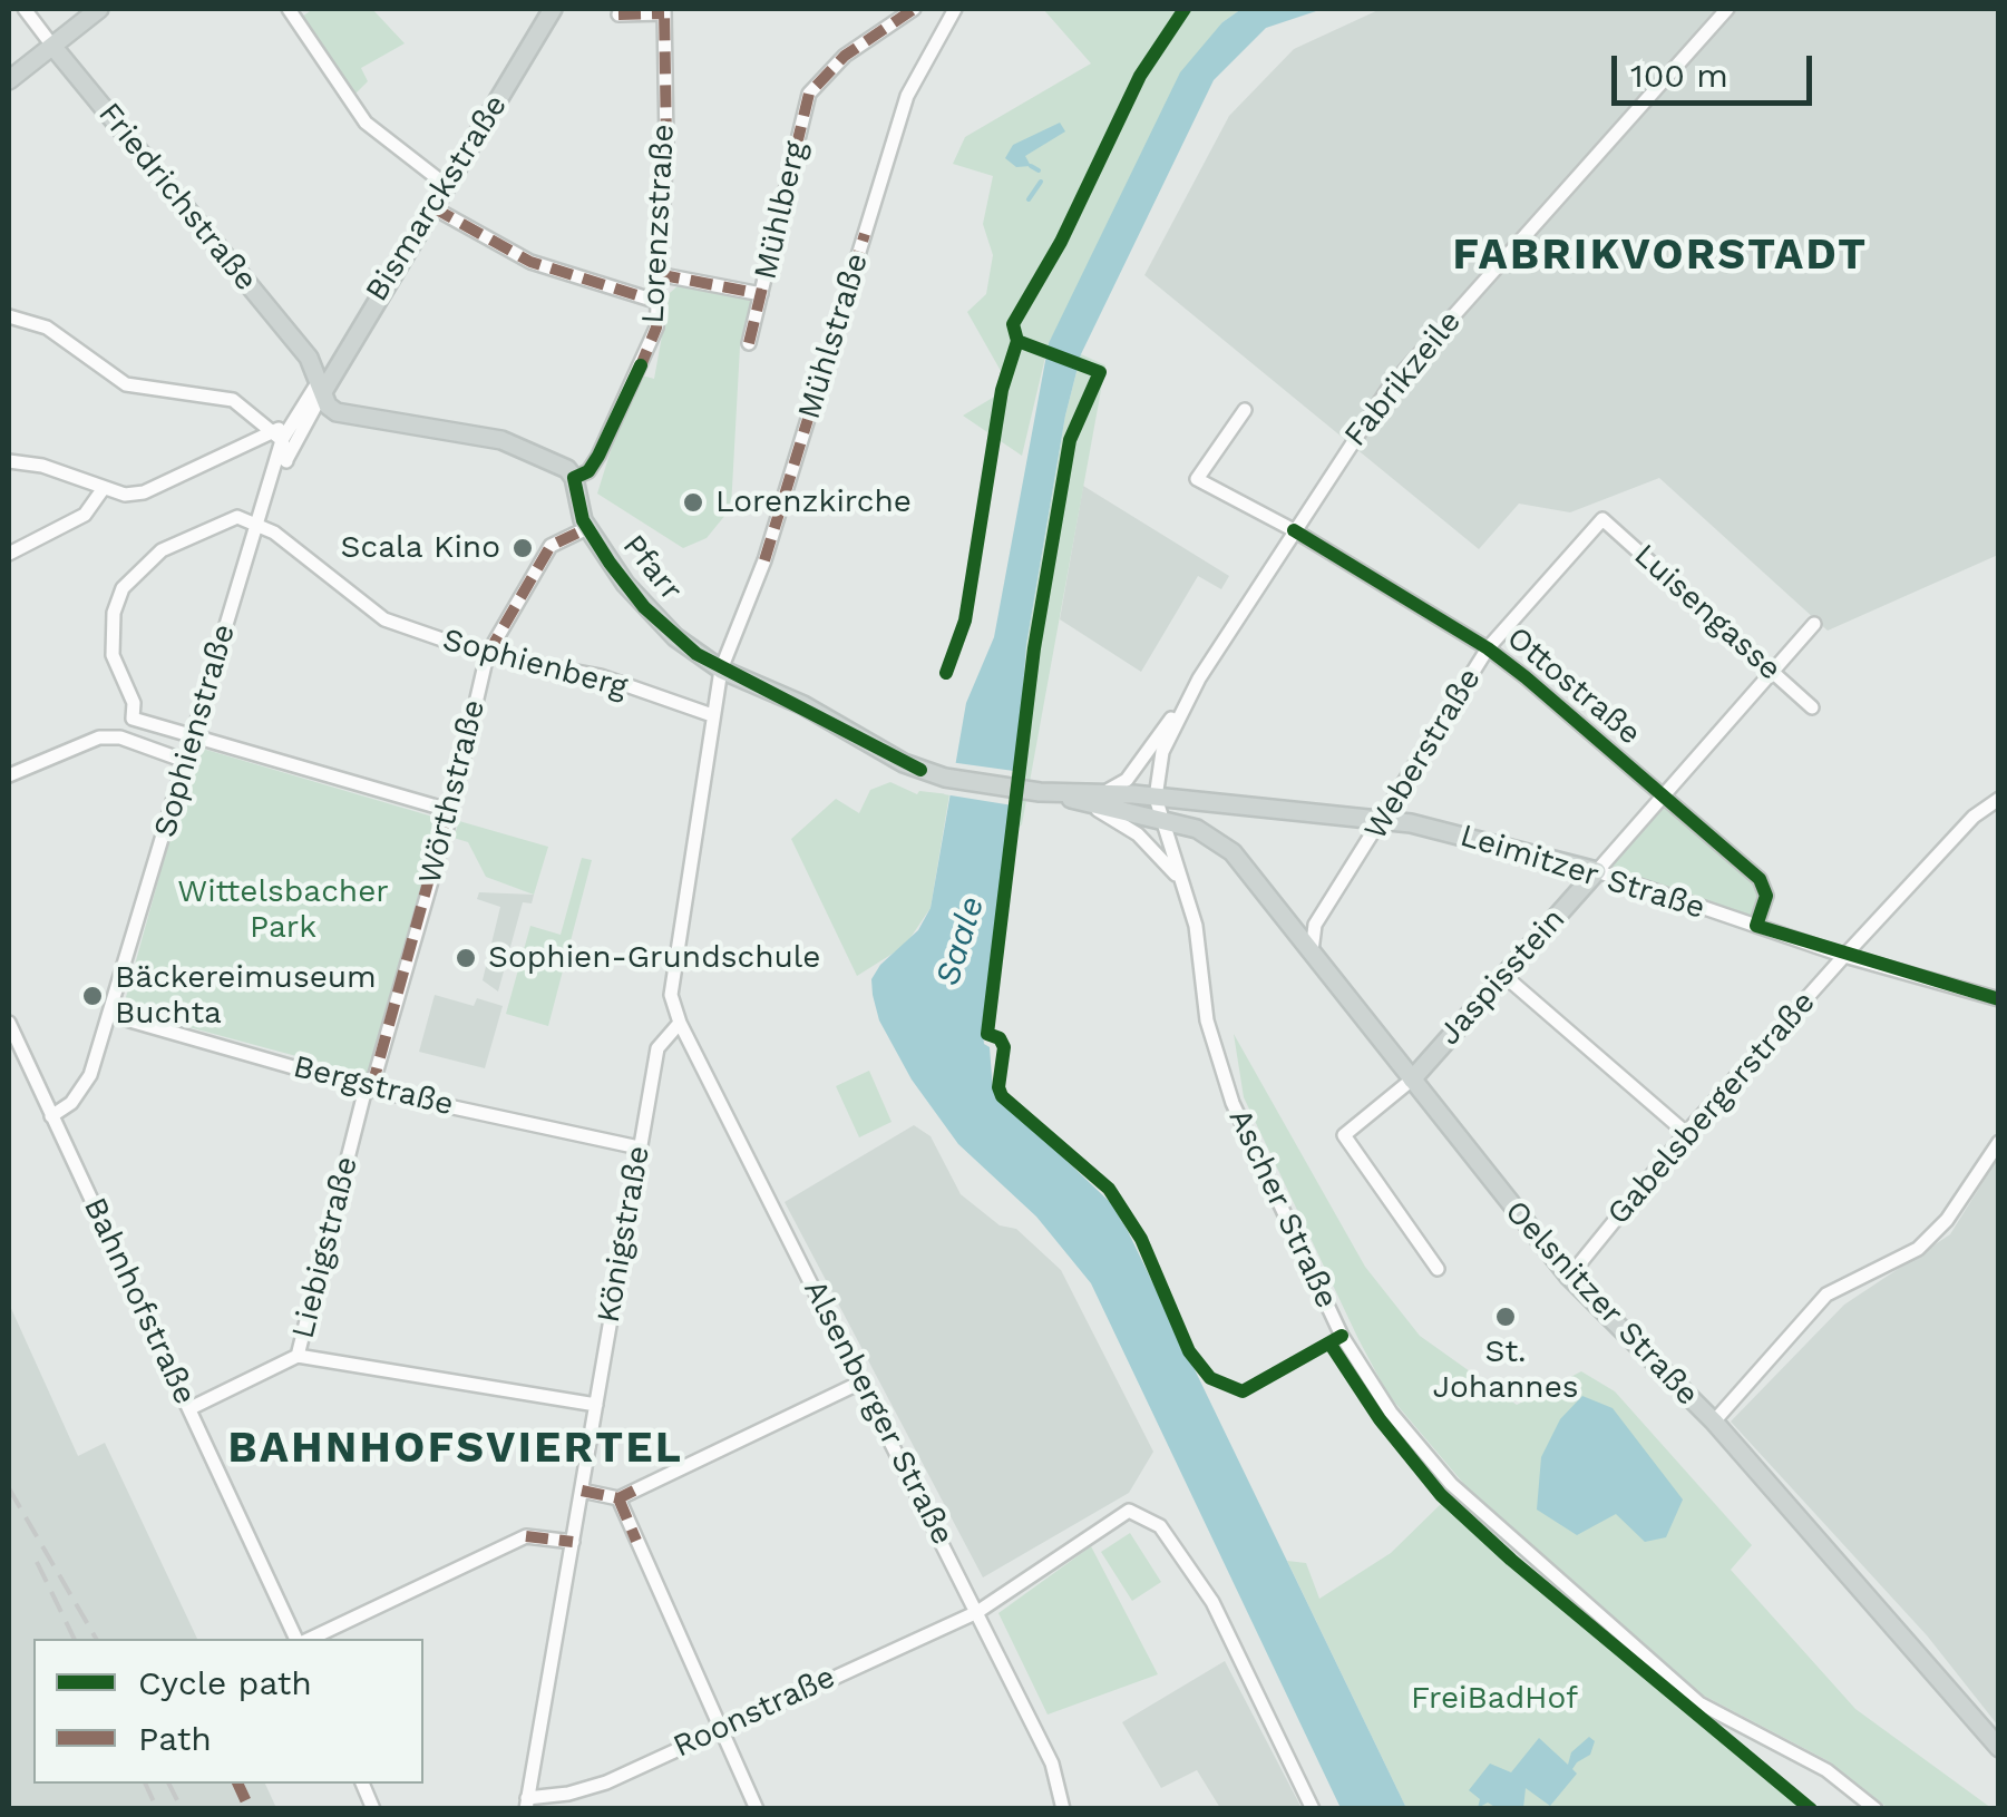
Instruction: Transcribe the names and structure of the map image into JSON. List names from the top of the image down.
{
  "streets": {
    "main road": [
      "Friedrichstraße",
      "Bismarckstraße",
      "Pfarr",
      "Sophienstraße",
      "Leimitzer Straße",
      "Jaspisstein",
      "Oelsnitzer Straße"
    ],
    "street": [
      "Mühlberg",
      "Lorenzstraße",
      "Mühlstraße",
      "Fabrikzeile",
      "Luisengasse",
      "Sophienberg",
      "Ottostraße",
      "Weberstraße",
      "Wörthstraße",
      "Bergstraße",
      "Gabelsbergerstraße",
      "Ascher Straße",
      "Königstraße",
      "Liebigstraße",
      "Bahnhofstraße",
      "Alsenberger Straße",
      "Roonstraße"
    ]
  },
  "crossings": [
    ["Friedrichstraße", "Sophienstraße"],
    ["Bismarckstraße", "Sophienstraße"],
    ["Lorenzstraße", "Pfarr"],
    ["Mühlstraße", "Pfarr"],
    ["Fabrikzeile", "Ottostraße"],
    ["Fabrikzeile", "Leimitzer Straße"],
    ["Fabrikzeile", "Ascher Straße"],
    ["Pfarr", "Wörthstraße"],
    ["Pfarr", "Leimitzer Straße"],
    ["Pfarr", "Oelsnitzer Straße"],
    ["Luisengasse", "Weberstraße"],
    ["Luisengasse", "Jaspisstein"],
    ["Sophienberg", "Sophienstraße"],
    ["Sophienberg", "Wörthstraße"],
    ["Ottostraße", "Weberstraße"],
    ["Ottostraße", "Leimitzer Straße"],
    ["Ottostraße", "Jaspisstein"],
    ["Sophienstraße", "Bergstraße"],
    ["Sophienstraße", "Bahnhofstraße"],
    ["Weberstraße", "Leimitzer Straße"],
    ["Weberstraße", "Oelsnitzer Straße"],
    ["Wörthstraße", "Bergstraße"],
    ["Wörthstraße", "Liebigstraße"],
    ["Leimitzer Straße", "Jaspisstein"],
    ["Leimitzer Straße", "Gabelsbergerstraße"],
    ["Leimitzer Straße", "Ascher Straße"],
    ["Leimitzer Straße", "Oelsnitzer Straße"],
    ["Jaspisstein", "Oelsnitzer Straße"],
    ["Bergstraße", "Königstraße"],
    ["Bergstraße", "Liebigstraße"],
    ["Gabelsbergerstraße", "Oelsnitzer Straße"],
    ["Ascher Straße", "Oelsnitzer Straße"],
    ["Königstraße", "Alsenberger Straße"],
    ["Königstraße", "Roonstraße"],
    ["Liebigstraße", "Bahnhofstraße"],
    ["Alsenberger Straße", "Roonstraße"]
  ],
  "districts": ["FABRIKVORSTADT", "BAHNHOFSVIERTEL"],
  "water": ["Saale"],
  "parks": ["Wittelsbacher Park", "FreiBadHof"],
  "places": [
    "Lorenzkirche",
    "Scala Kino",
    "Sophien-Grundschule",
    "Bäckereimuseum Buchta",
    "St. Johannes"
  ],
  "legend": ["Cycle path", "Path"],
  "scale_bar": "100 m"
}
